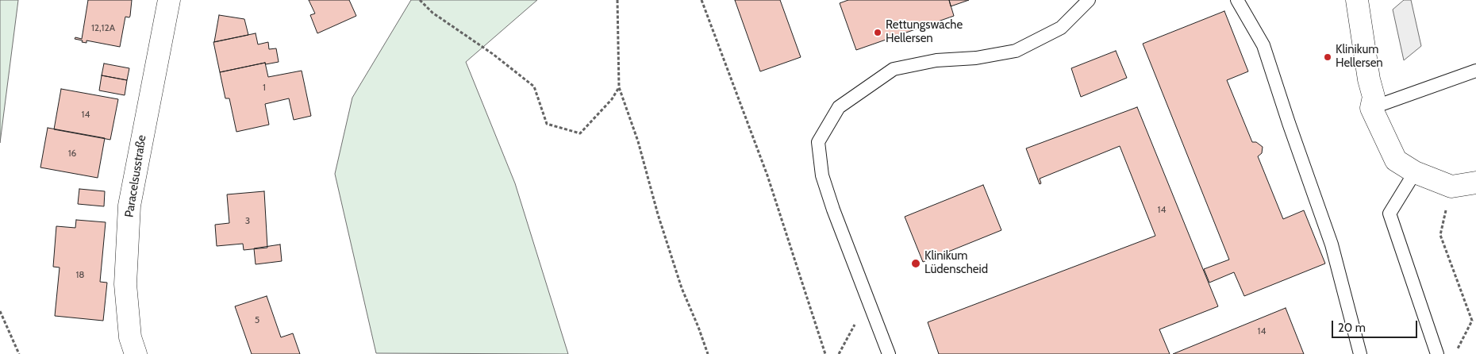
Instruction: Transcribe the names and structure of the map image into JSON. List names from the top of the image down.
{
  "streets": {
    "street": ["Paracelsusstraße"]
  },
  "places": ["Rettungswache Hellersen", "Klinikum Hellersen", "Klinikum Lüdenscheid"],
  "house_numbers": [
    "12,12A",
    "1",
    "14",
    "16",
    "14",
    "3",
    "18",
    "5",
    "14"
  ],
  "scale_bar": "20 m"
}
